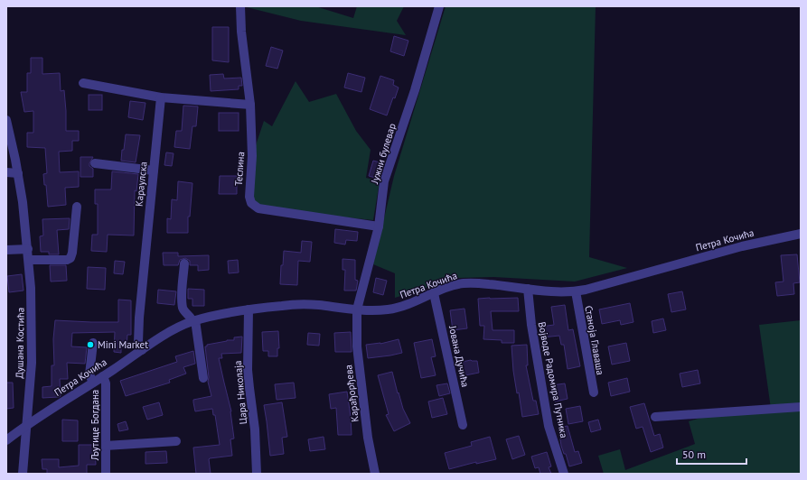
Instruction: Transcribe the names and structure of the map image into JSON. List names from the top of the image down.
{
  "streets": {
    "street": [
      "Јужни булевар",
      "Теслина",
      "Караулска",
      "Петра Кочића",
      "Станоја Главаша",
      "Душана Костића",
      "Јована Дучића",
      "Војводе Радомира Путника",
      "Цара Николаја",
      "Карађорђева",
      "Љутице Богдана"
    ]
  },
  "crossings": [
    ["Јужни булевар", "Теслина"],
    ["Јужни булевар", "Петра Кочића"],
    ["Јужни булевар", "Карађорђева"],
    ["Караулска", "Петра Кочића"],
    ["Петра Кочића", "Станоја Главаша"],
    ["Петра Кочића", "Душана Костића"],
    ["Петра Кочића", "Јована Дучића"],
    ["Петра Кочића", "Војводе Радомира Путника"],
    ["Петра Кочића", "Цара Николаја"],
    ["Петра Кочића", "Карађорђева"],
    ["Петра Кочића", "Љутице Богдана"]
  ],
  "places": ["Mini Market"],
  "scale_bar": "50 m"
}
